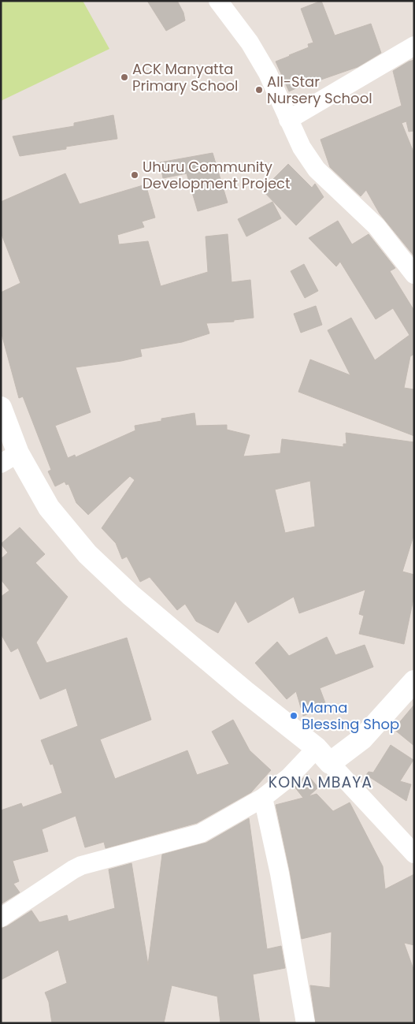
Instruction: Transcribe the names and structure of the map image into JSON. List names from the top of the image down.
{
  "districts": ["KONA MBAYA"],
  "places": [
    "ACK Manyatta Primary School",
    "All-Star Nursery School",
    "Uhuru Community Development Project",
    "Mama Blessing Shop"
  ]
}
